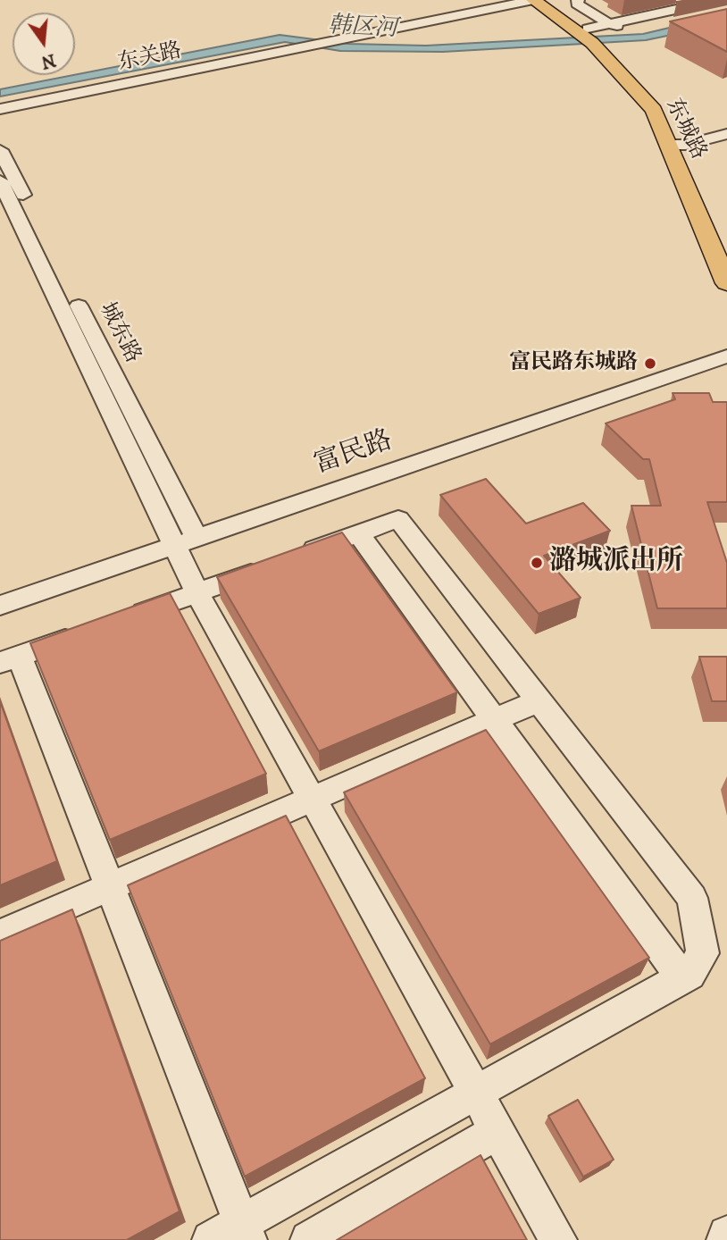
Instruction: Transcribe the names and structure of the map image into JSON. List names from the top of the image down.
{
  "streets": {
    "main road": ["东城路"],
    "street": ["东关路", "城东路", "富民路"]
  },
  "crossings": [
    ["东关路", "东城路"],
    ["城东路", "富民路"]
  ],
  "water": ["韩区河"],
  "places": ["富民路东城路", "潞城派出所"],
  "north": "bottom"
}
